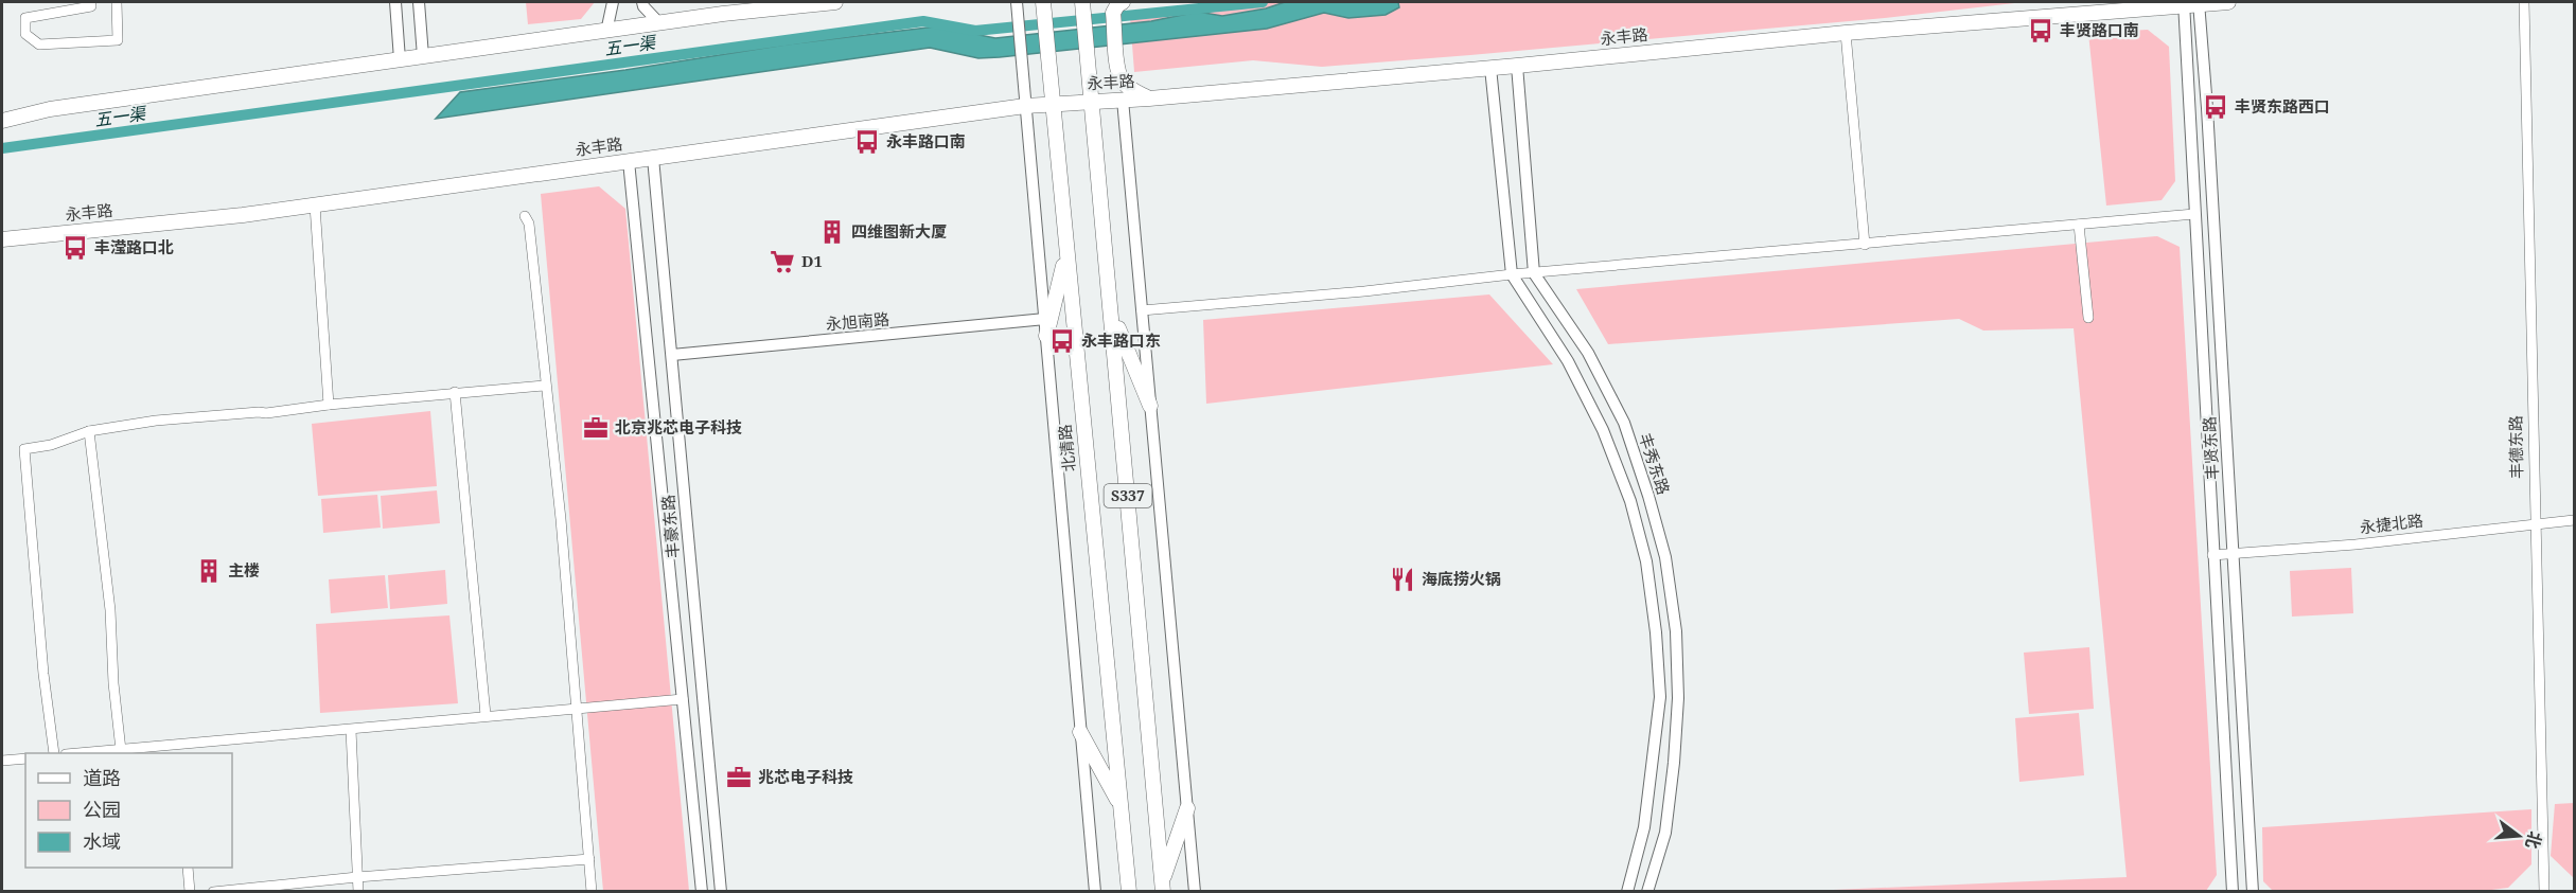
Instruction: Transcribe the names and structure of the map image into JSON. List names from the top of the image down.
{
  "streets": {
    "main road": ["永丰路", "北清路", "S337"],
    "street": [
      "永旭南路",
      "丰德东路",
      "丰贤东路",
      "丰秀东路",
      "永捷北路",
      "丰豪东路"
    ]
  },
  "crossings": [
    ["永丰路", "北清路"],
    ["永丰路", "丰贤东路"],
    ["永丰路", "丰秀东路"],
    ["永丰路", "S337"],
    ["永丰路", "丰豪东路"],
    ["永旭南路", "北清路"],
    ["永旭南路", "丰豪东路"],
    ["丰德东路", "永捷北路"],
    ["丰贤东路", "永捷北路"]
  ],
  "water": ["五一渠"],
  "places": {
    "bus stop": [
      "丰贤路口南",
      "丰贤东路西口",
      "永丰路口南",
      "丰滢路口北",
      "永丰路口东"
    ],
    "building": ["四维图新大厦", "主楼"],
    "supermarket": ["D1"],
    "office": ["北京兆芯电子科技", "兆芯电子科技"],
    "restaurant": ["海底捞火锅"]
  },
  "legend": ["道路", "公园", "水域"],
  "north": "right"
}
